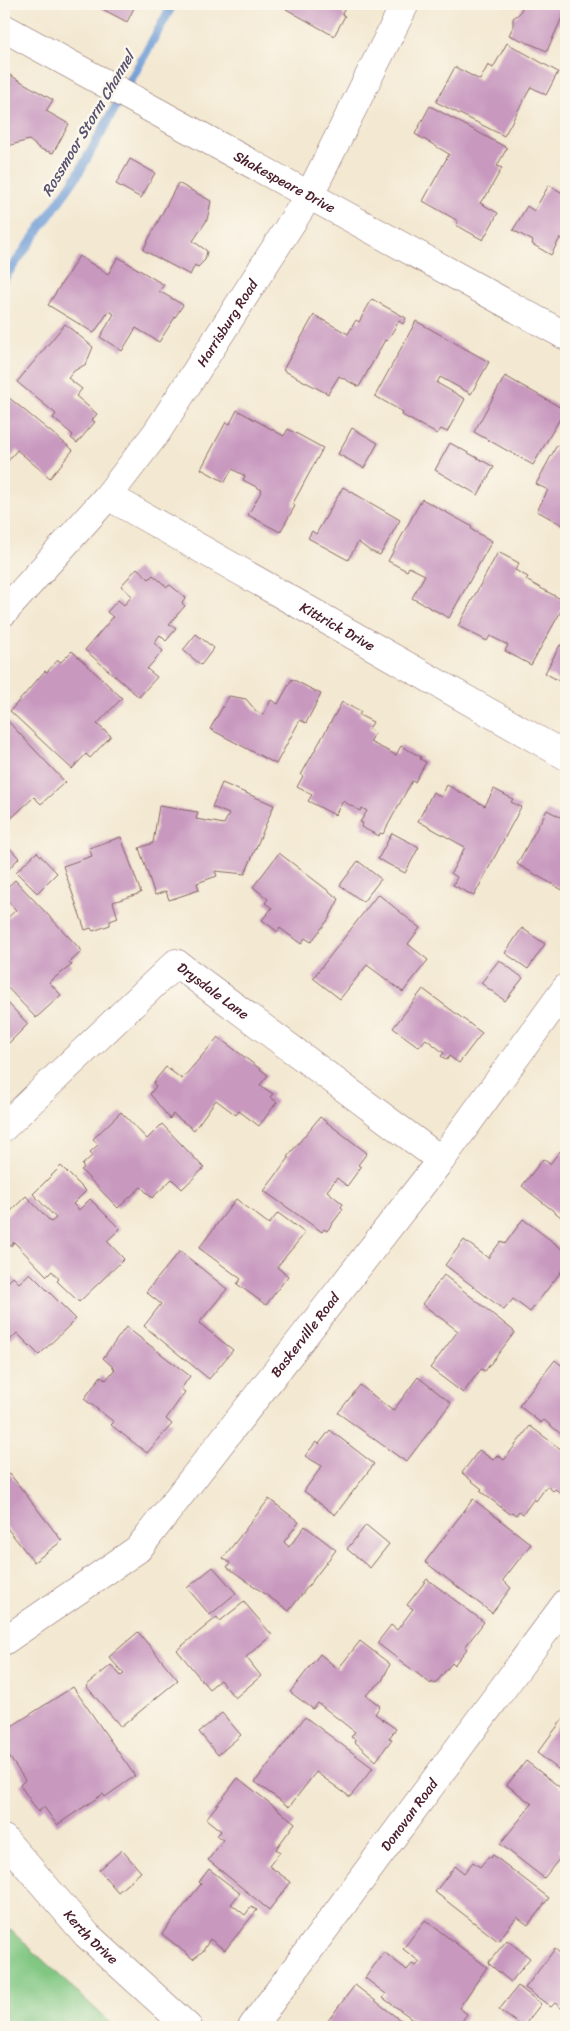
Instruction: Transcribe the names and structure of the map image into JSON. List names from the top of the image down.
{
  "streets": {
    "street": [
      "Shakespeare Drive",
      "Harrisburg Road",
      "Kittrick Drive",
      "Drysdale Lane",
      "Baskerville Road",
      "Donovan Road",
      "Kerth Drive"
    ]
  },
  "crossings": [
    ["Shakespeare Drive", "Harrisburg Road"],
    ["Harrisburg Road", "Kittrick Drive"],
    ["Drysdale Lane", "Baskerville Road"]
  ],
  "water": ["Rossmoor Storm Channel"]
}
